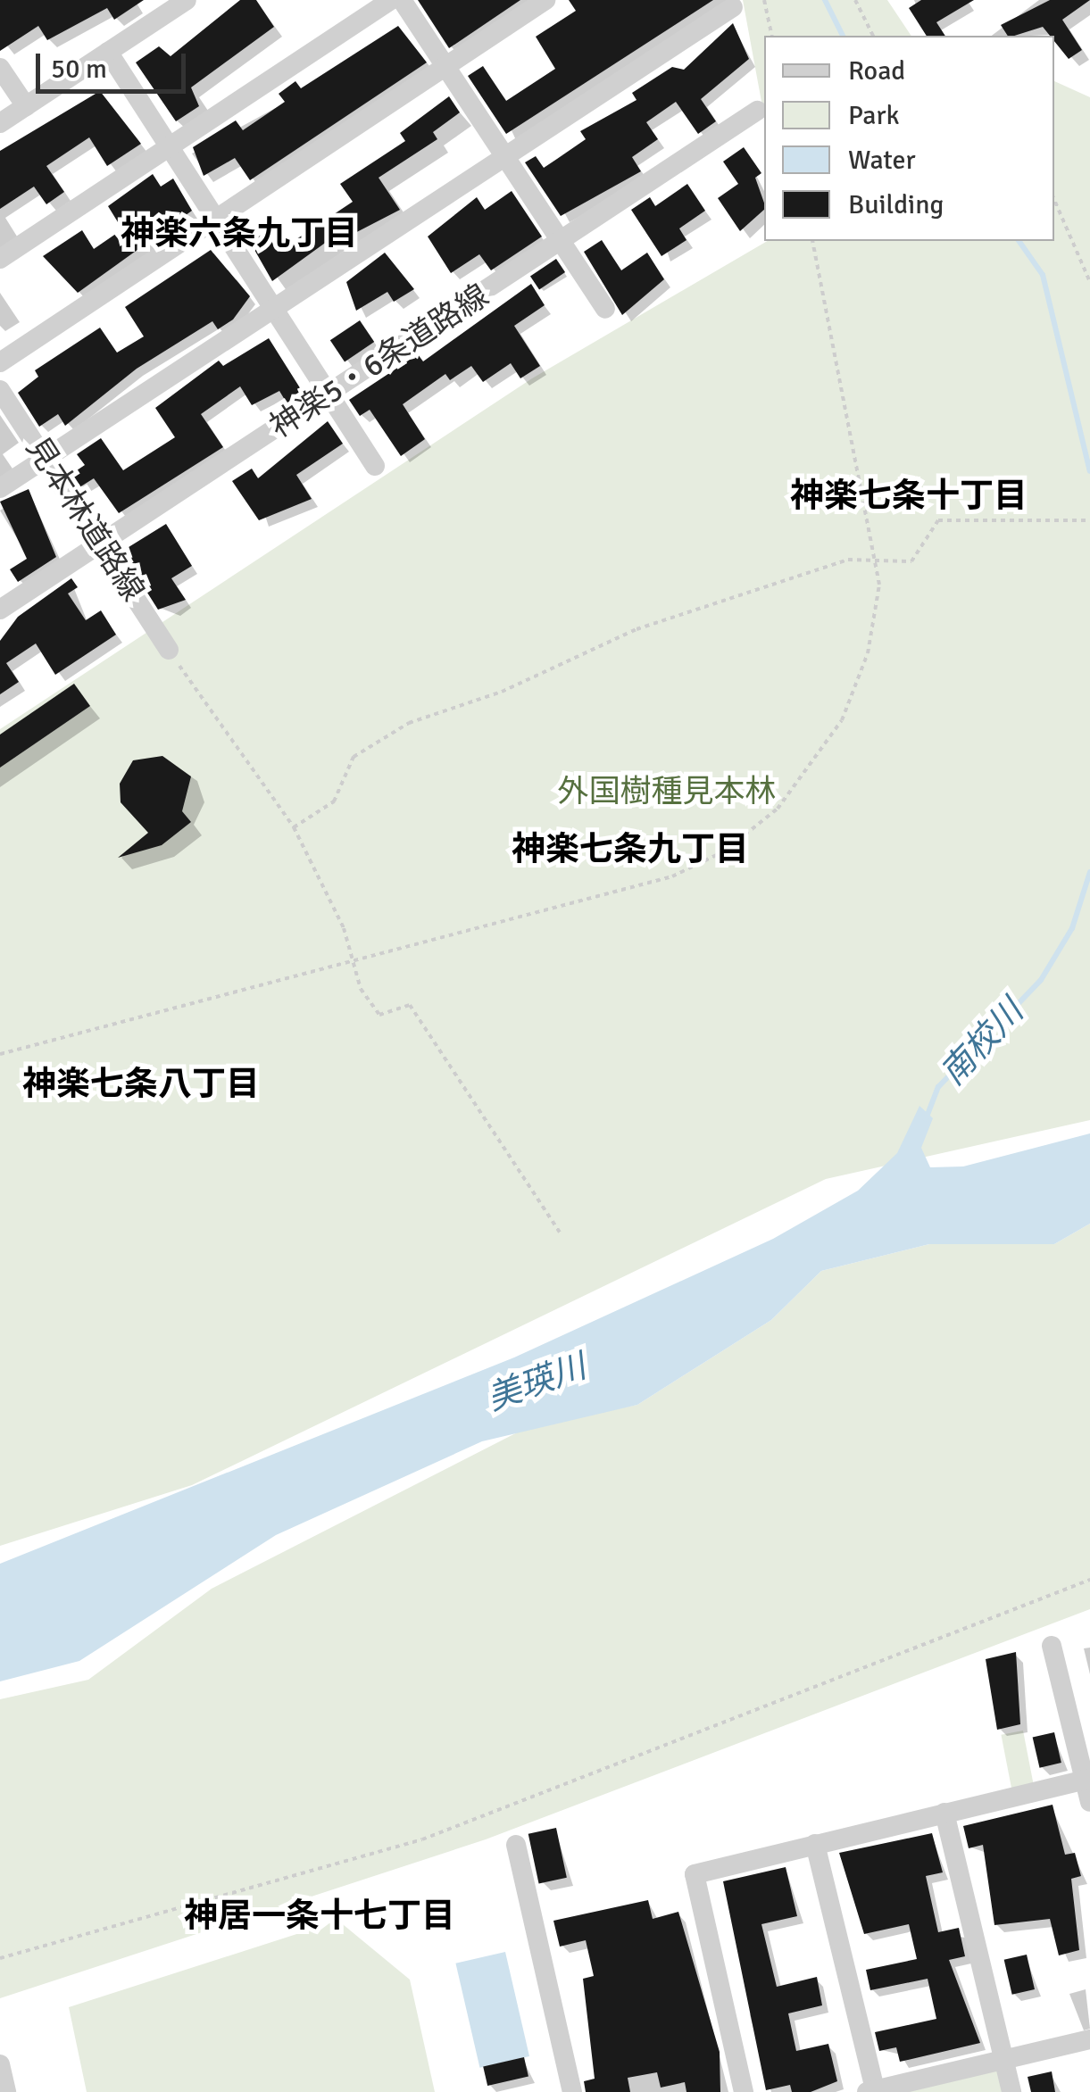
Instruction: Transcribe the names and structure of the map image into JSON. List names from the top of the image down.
{
  "streets": {
    "street": ["神楽5・6条道路線", "見本林道路線"]
  },
  "crossings": [
    ["神楽5・6条道路線", "見本林道路線"]
  ],
  "districts": [
    "神楽六条九丁目",
    "神楽七条十丁目",
    "神楽七条九丁目",
    "神楽七条八丁目",
    "神居一条十七丁目"
  ],
  "water": ["南校川", "美瑛川"],
  "parks": ["外国樹種見本林"],
  "legend": [
    "Road",
    "Park",
    "Water",
    "Building"
  ],
  "scale_bar": "50 m"
}
